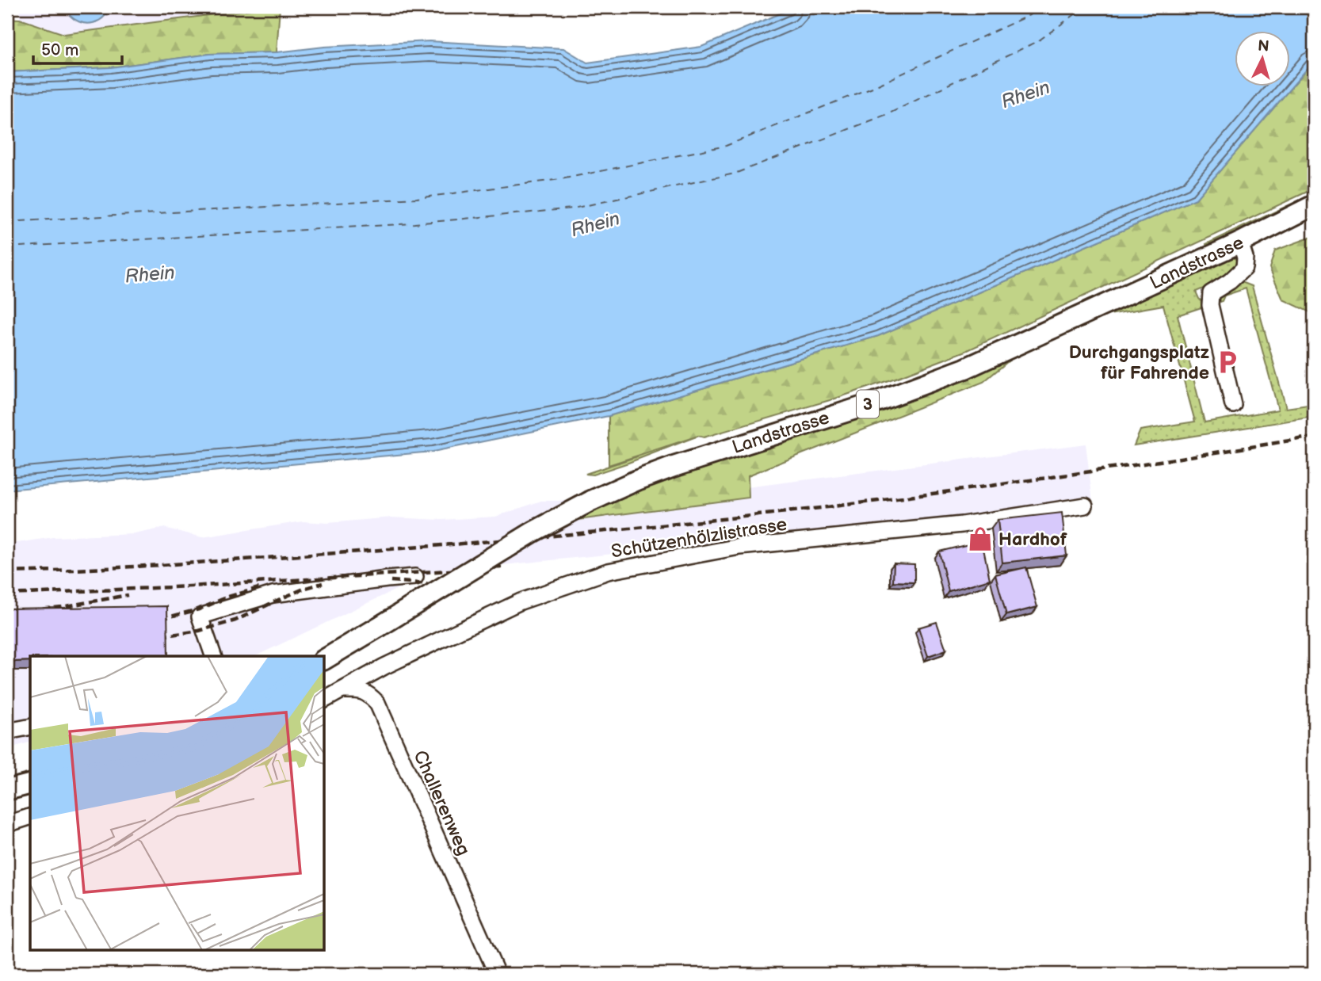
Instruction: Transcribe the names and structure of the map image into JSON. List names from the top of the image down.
{
  "streets": {
    "main road": ["Landstrasse", "3"],
    "street": ["Schützenhölzlistrasse", "Challerenweg"]
  },
  "crossings": [
    ["Schützenhölzlistrasse", "Challerenweg"]
  ],
  "water": ["Rhein"],
  "places": {
    "parking": ["Durchgangsplatz für Fahrende"],
    "shop": ["Hardhof"]
  },
  "scale_bar": "50 m",
  "north": "top"
}
